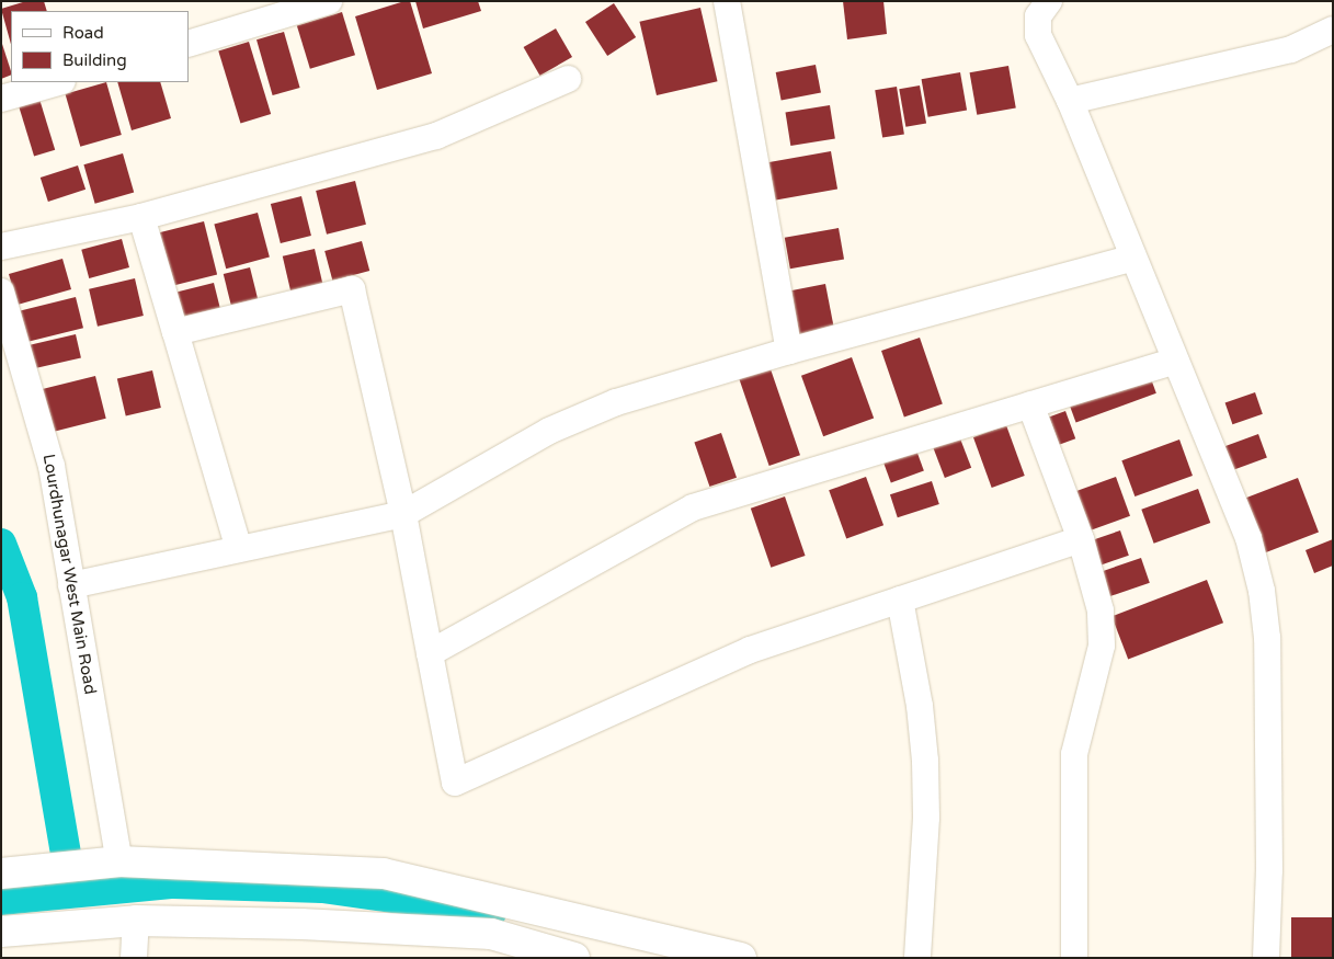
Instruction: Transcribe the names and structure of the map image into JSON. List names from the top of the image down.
{
  "streets": {
    "street": ["Lourdhunagar West Main Road"]
  },
  "legend": ["Road", "Building"]
}
